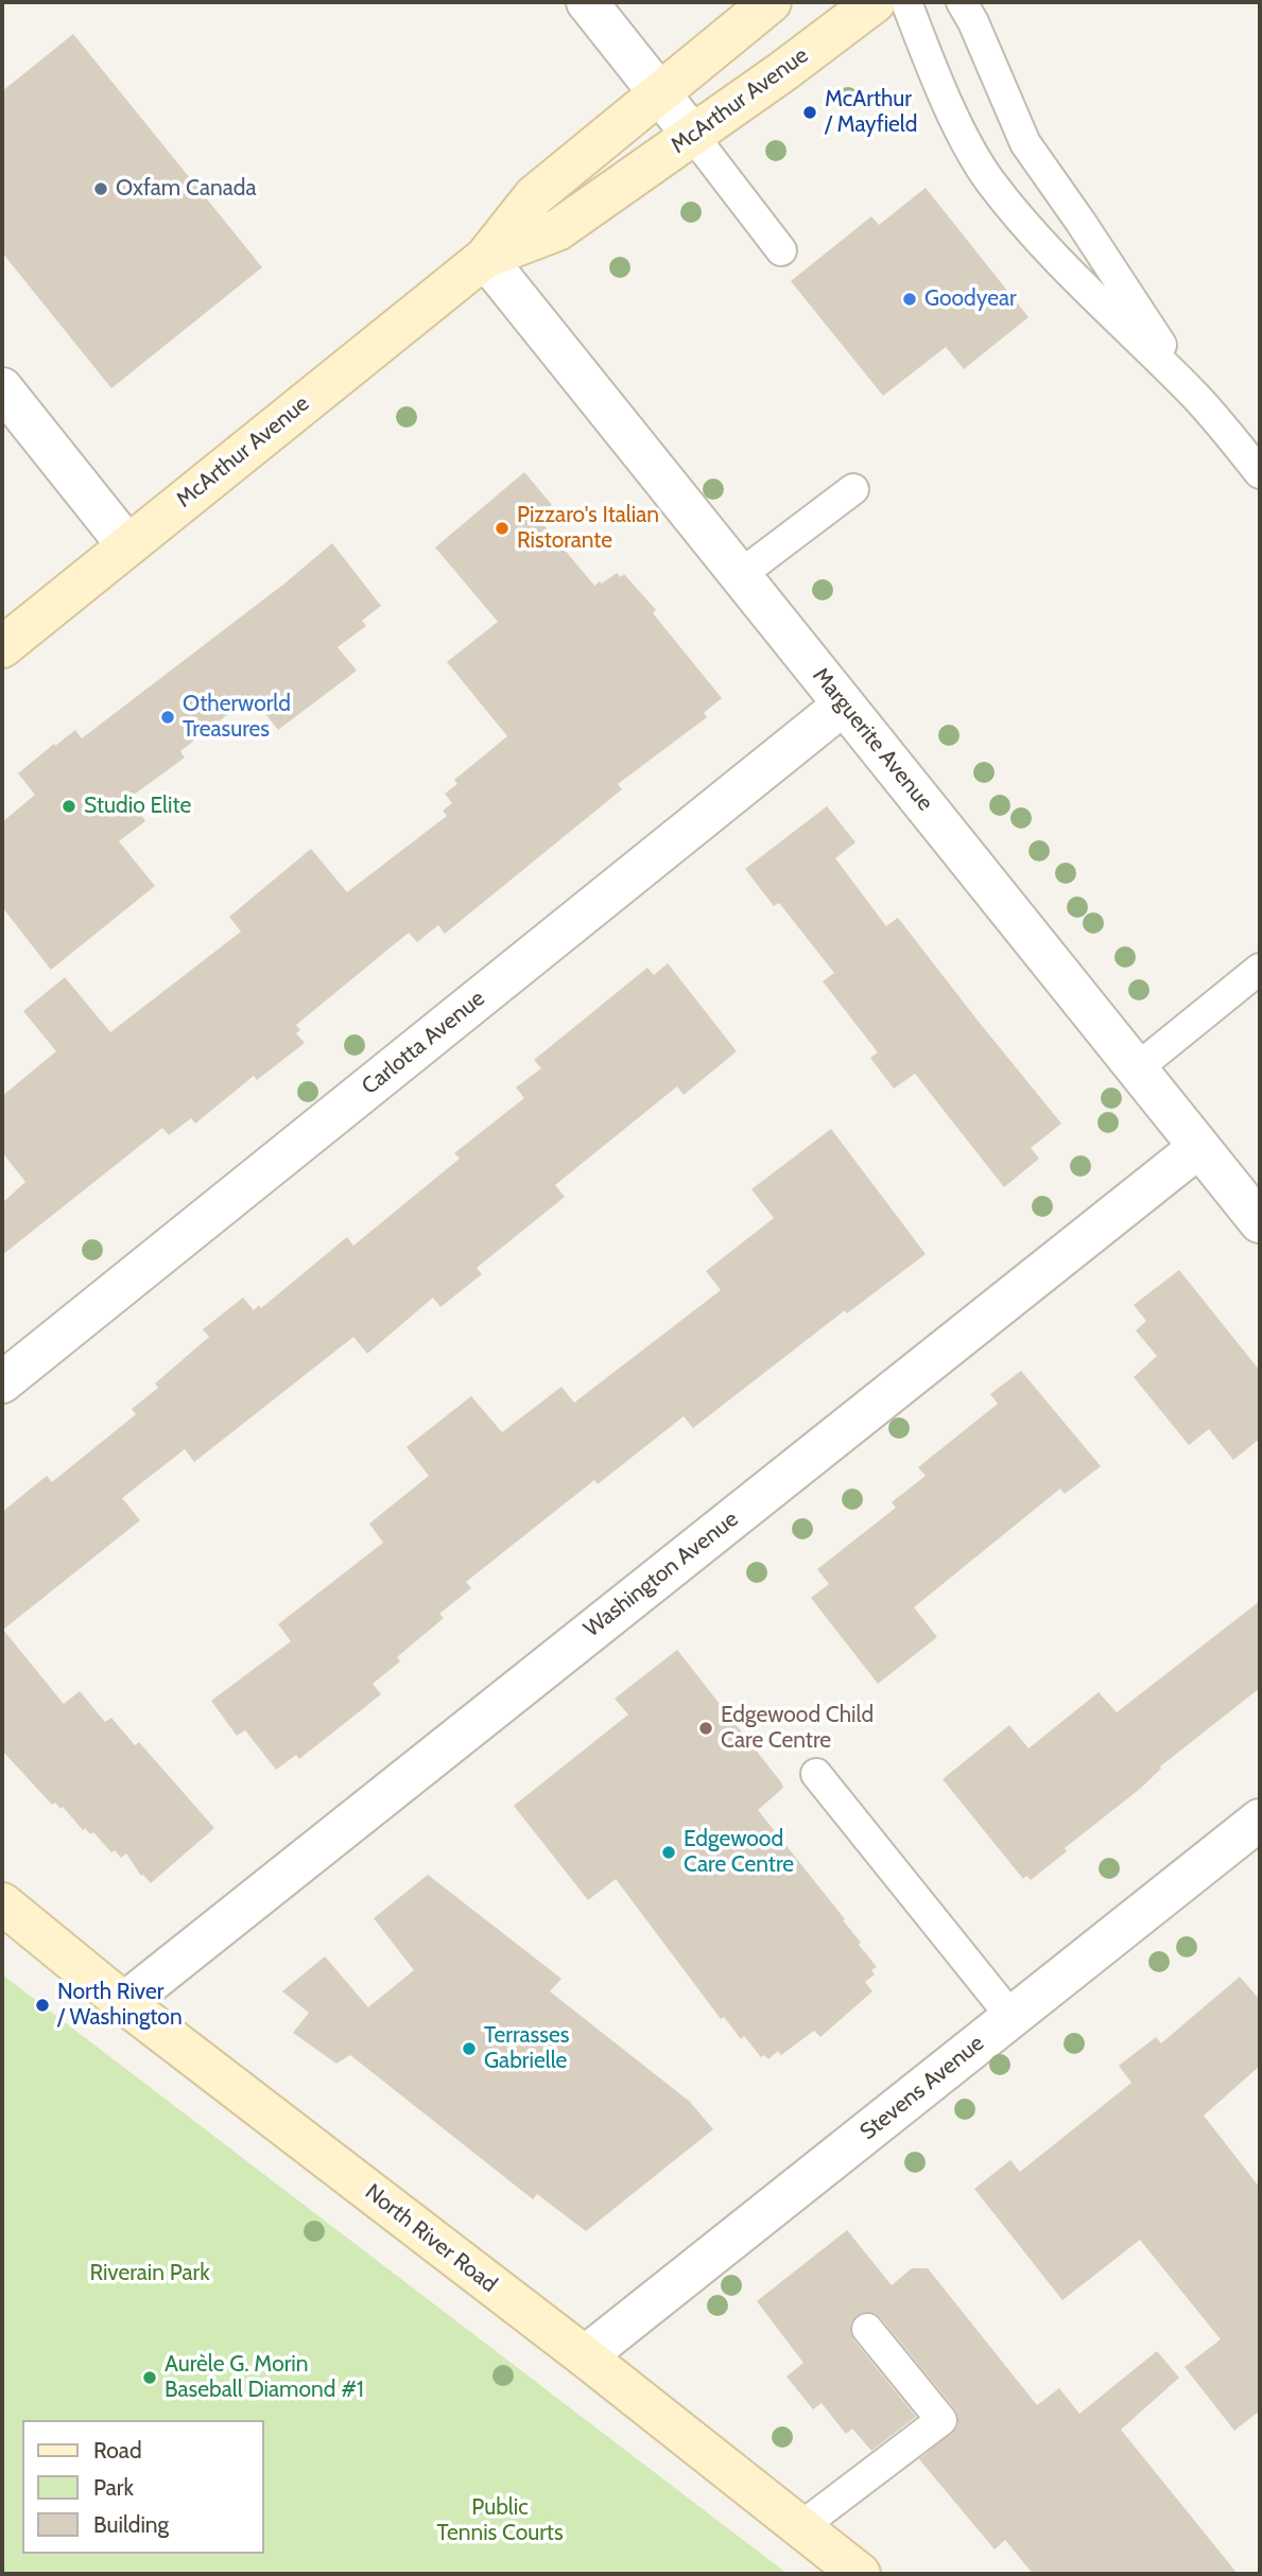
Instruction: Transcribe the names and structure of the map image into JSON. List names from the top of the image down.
{
  "streets": {
    "main road": ["McArthur Avenue", "North River Road"],
    "street": [
      "Marguerite Avenue",
      "Carlotta Avenue",
      "Washington Avenue",
      "Stevens Avenue"
    ]
  },
  "crossings": [
    ["McArthur Avenue", "Marguerite Avenue"],
    ["Marguerite Avenue", "Carlotta Avenue"],
    ["Marguerite Avenue", "Washington Avenue"],
    ["Washington Avenue", "North River Road"],
    ["Stevens Avenue", "North River Road"]
  ],
  "parks": ["Riverain Park", "Public Tennis Courts"],
  "places": [
    "McArthur / Mayfield",
    "Oxfam Canada",
    "Goodyear",
    "Pizzaro's Italian Ristorante",
    "Otherworld Treasures",
    "Studio Elite",
    "Edgewood Child Care Centre",
    "Edgewood Care Centre",
    "North River / Washington",
    "Terrasses Gabrielle",
    "Aurèle G. Morin Baseball Diamond #1"
  ],
  "legend": ["Road", "Park", "Building"]
}
